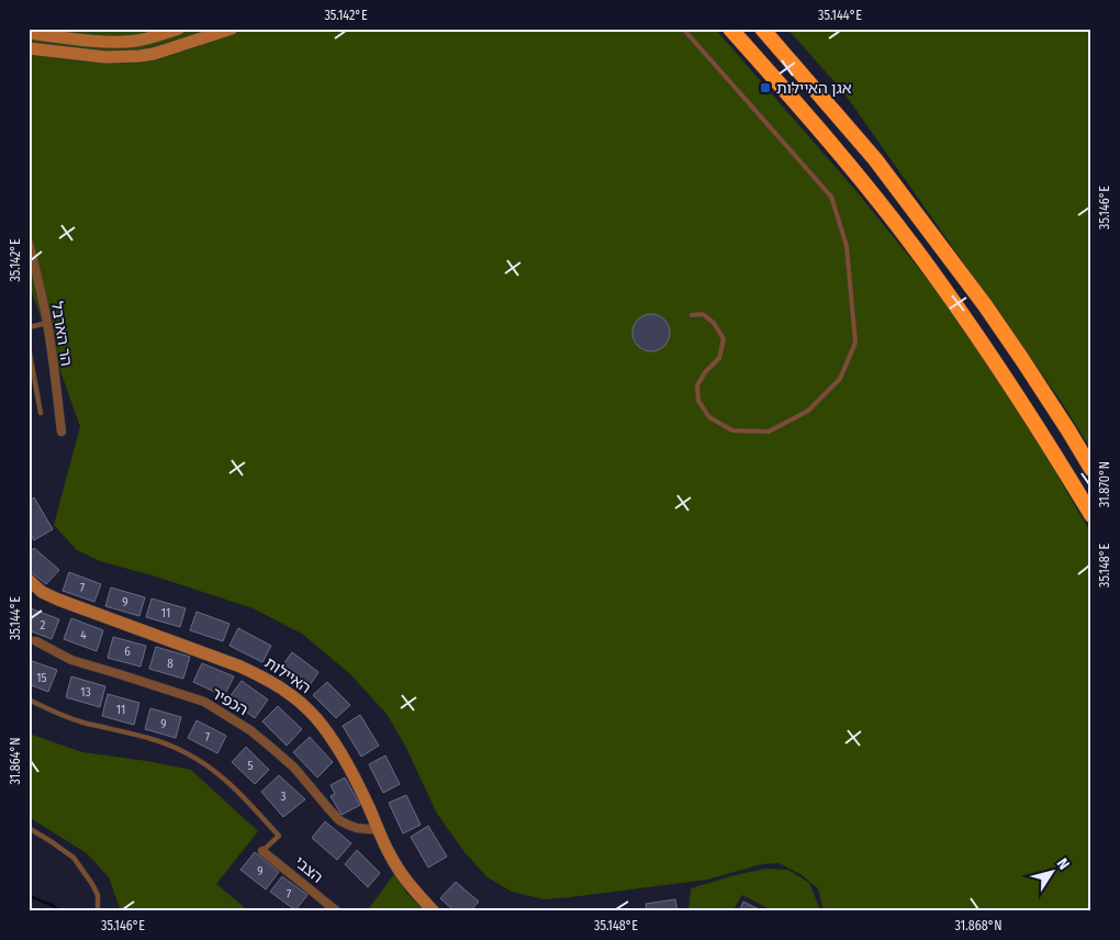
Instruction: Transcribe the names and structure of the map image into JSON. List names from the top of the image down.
{
  "streets": {
    "street": [
      "הר הארבל",
      "האיילות",
      "הכפיר",
      "הצבי"
    ]
  },
  "crossings": [
    ["האיילות", "הכפיר"]
  ],
  "places": {
    "transit": ["אגן האיילות"]
  },
  "house_numbers": [
    "7",
    "9",
    "11",
    "2",
    "4",
    "6",
    "8",
    "15",
    "13",
    "11",
    "9",
    "7",
    "5",
    "3",
    "9",
    "7"
  ],
  "north": "top right",
  "coordinates": [
    "35.142°E",
    "35.144°E",
    "35.146°E",
    "31.870°N",
    "35.148°E",
    "31.864°N",
    "31.868°N"
  ]
}
